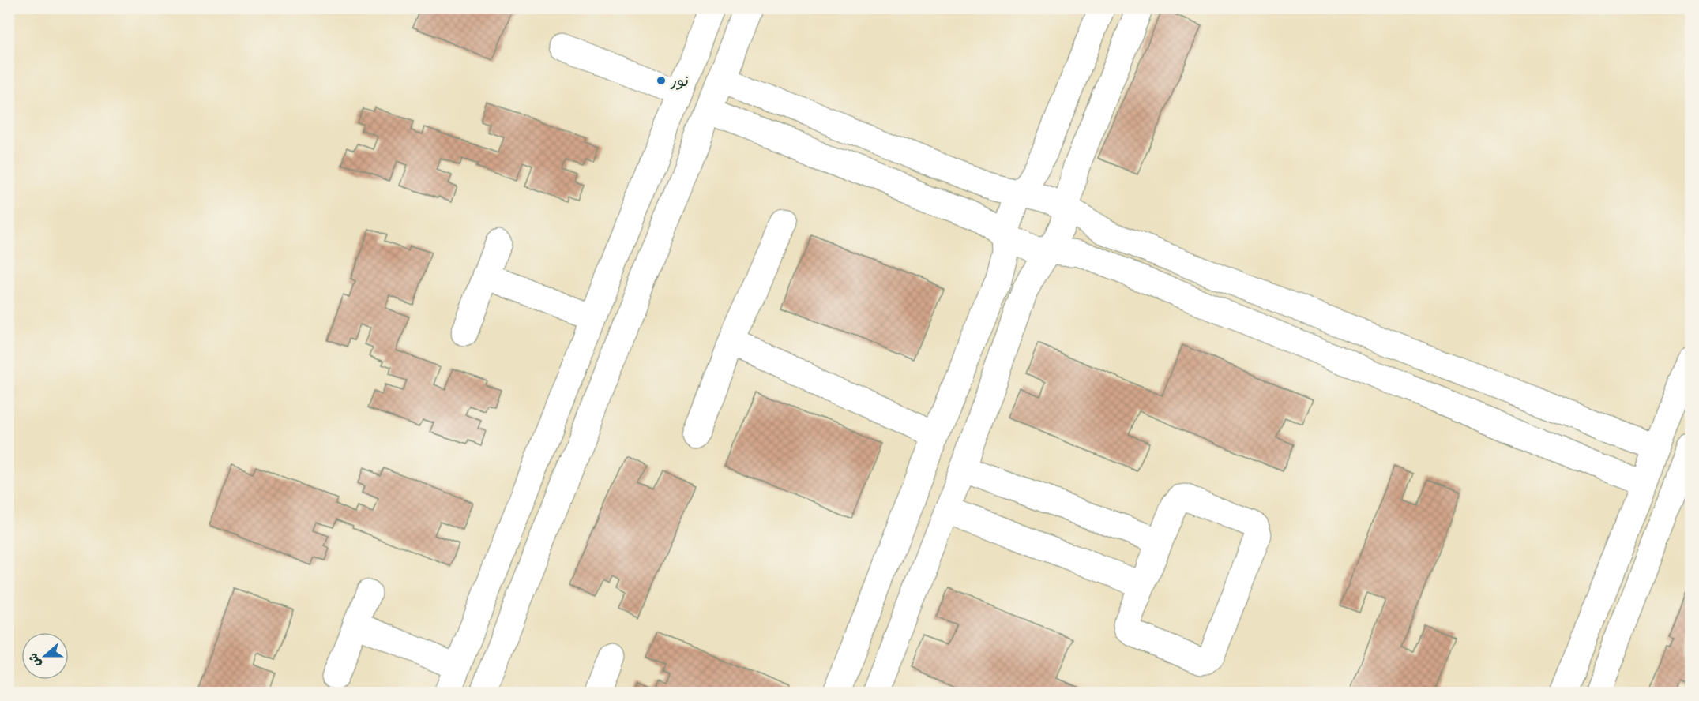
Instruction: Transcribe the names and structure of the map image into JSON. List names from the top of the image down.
{
  "places": ["نور"],
  "north": "left"
}
